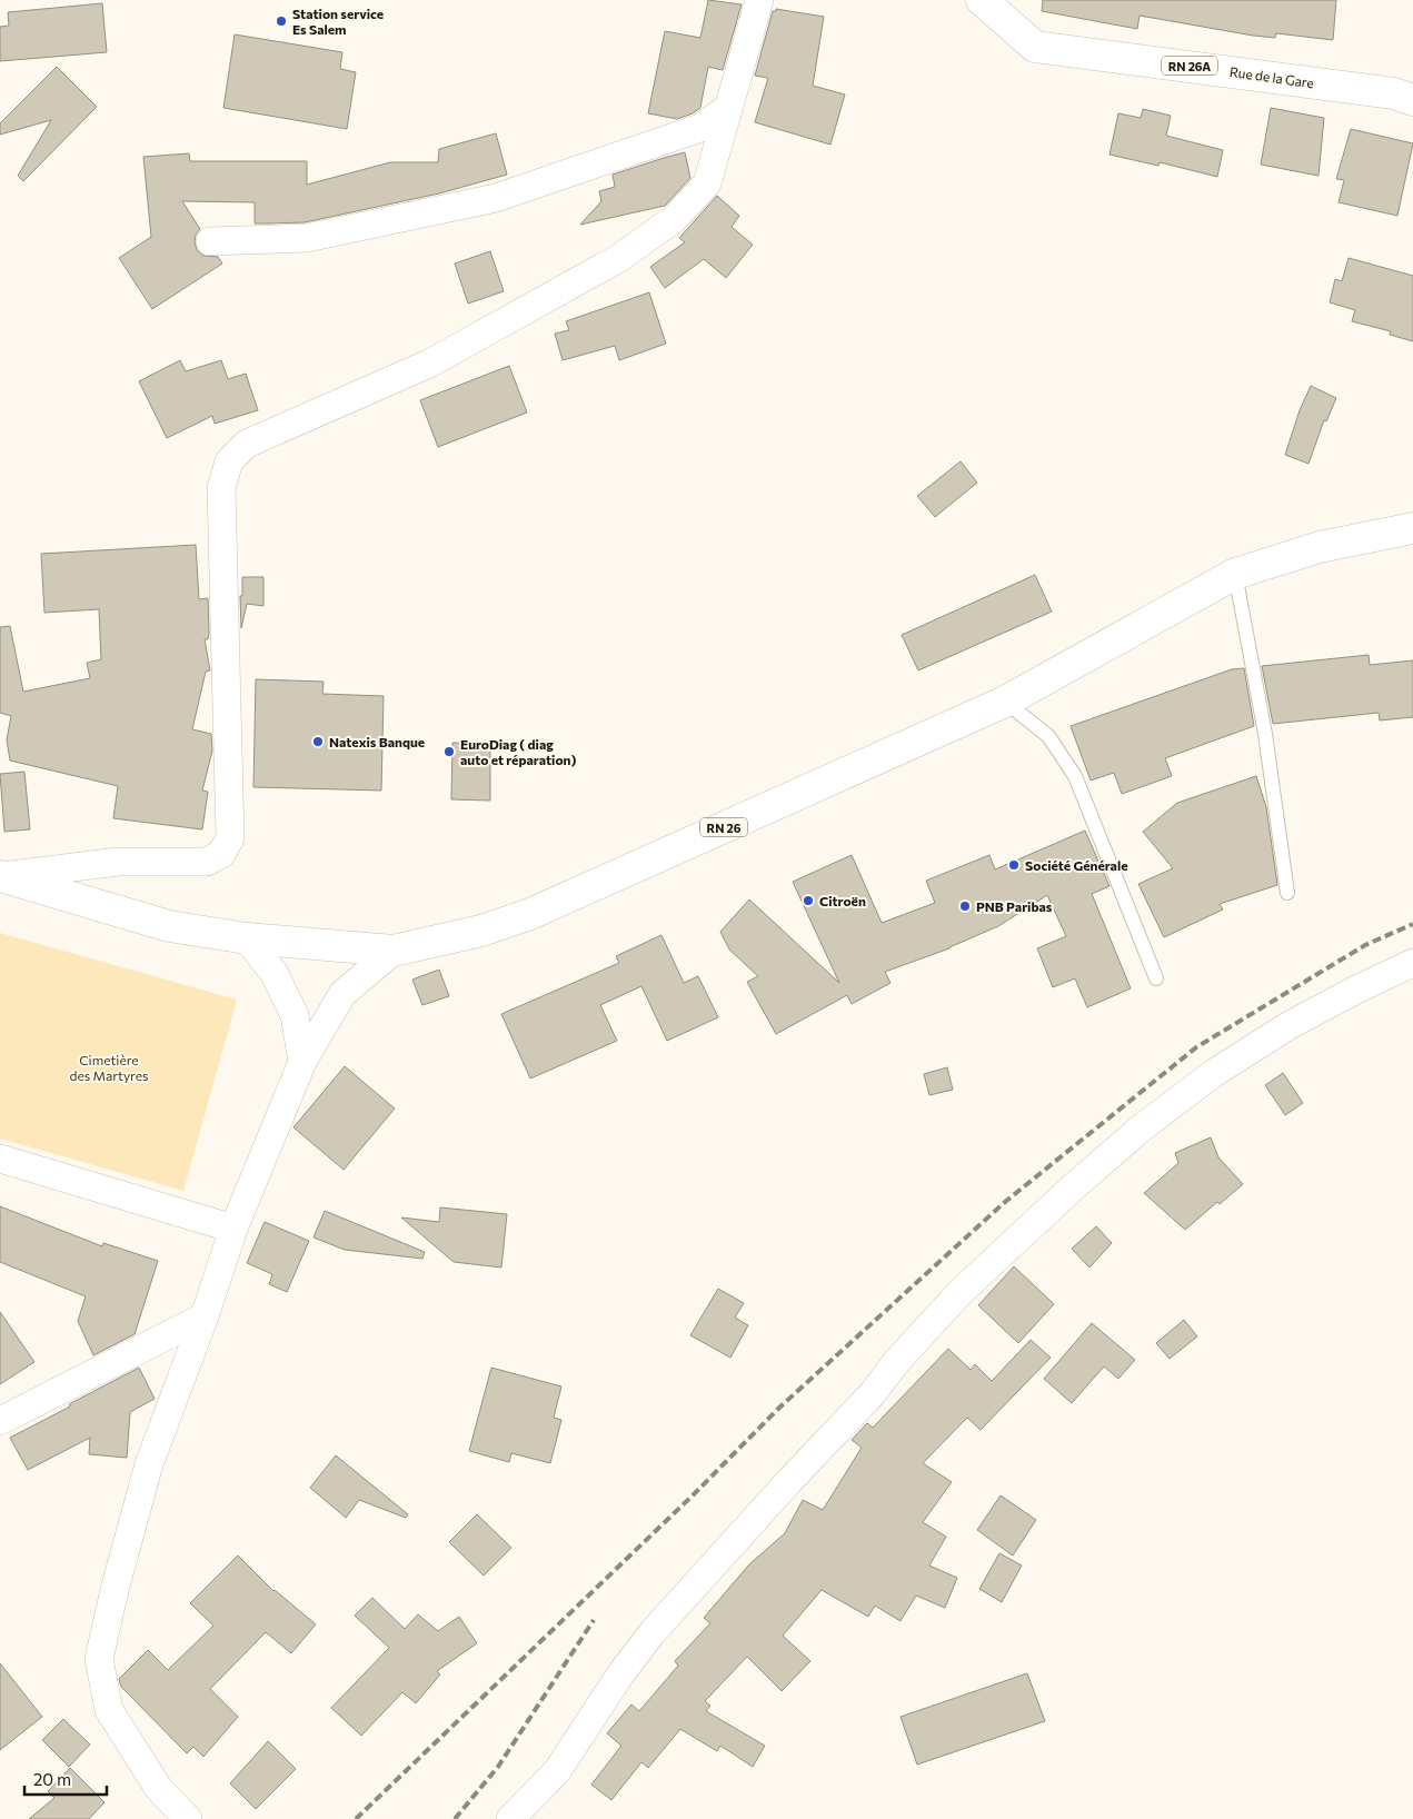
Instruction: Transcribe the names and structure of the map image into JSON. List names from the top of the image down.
{
  "streets": {
    "main road": ["RN 26A", "Rue de la Gare", "RN 26"]
  },
  "parks": ["Cimetière des Martyres"],
  "places": [
    "Station service Es Salem",
    "Natexis Banque",
    "EuroDiag ( diag auto et réparation)",
    "Société Générale",
    "Citroën",
    "PNB Paribas"
  ],
  "scale_bar": "20 m"
}
